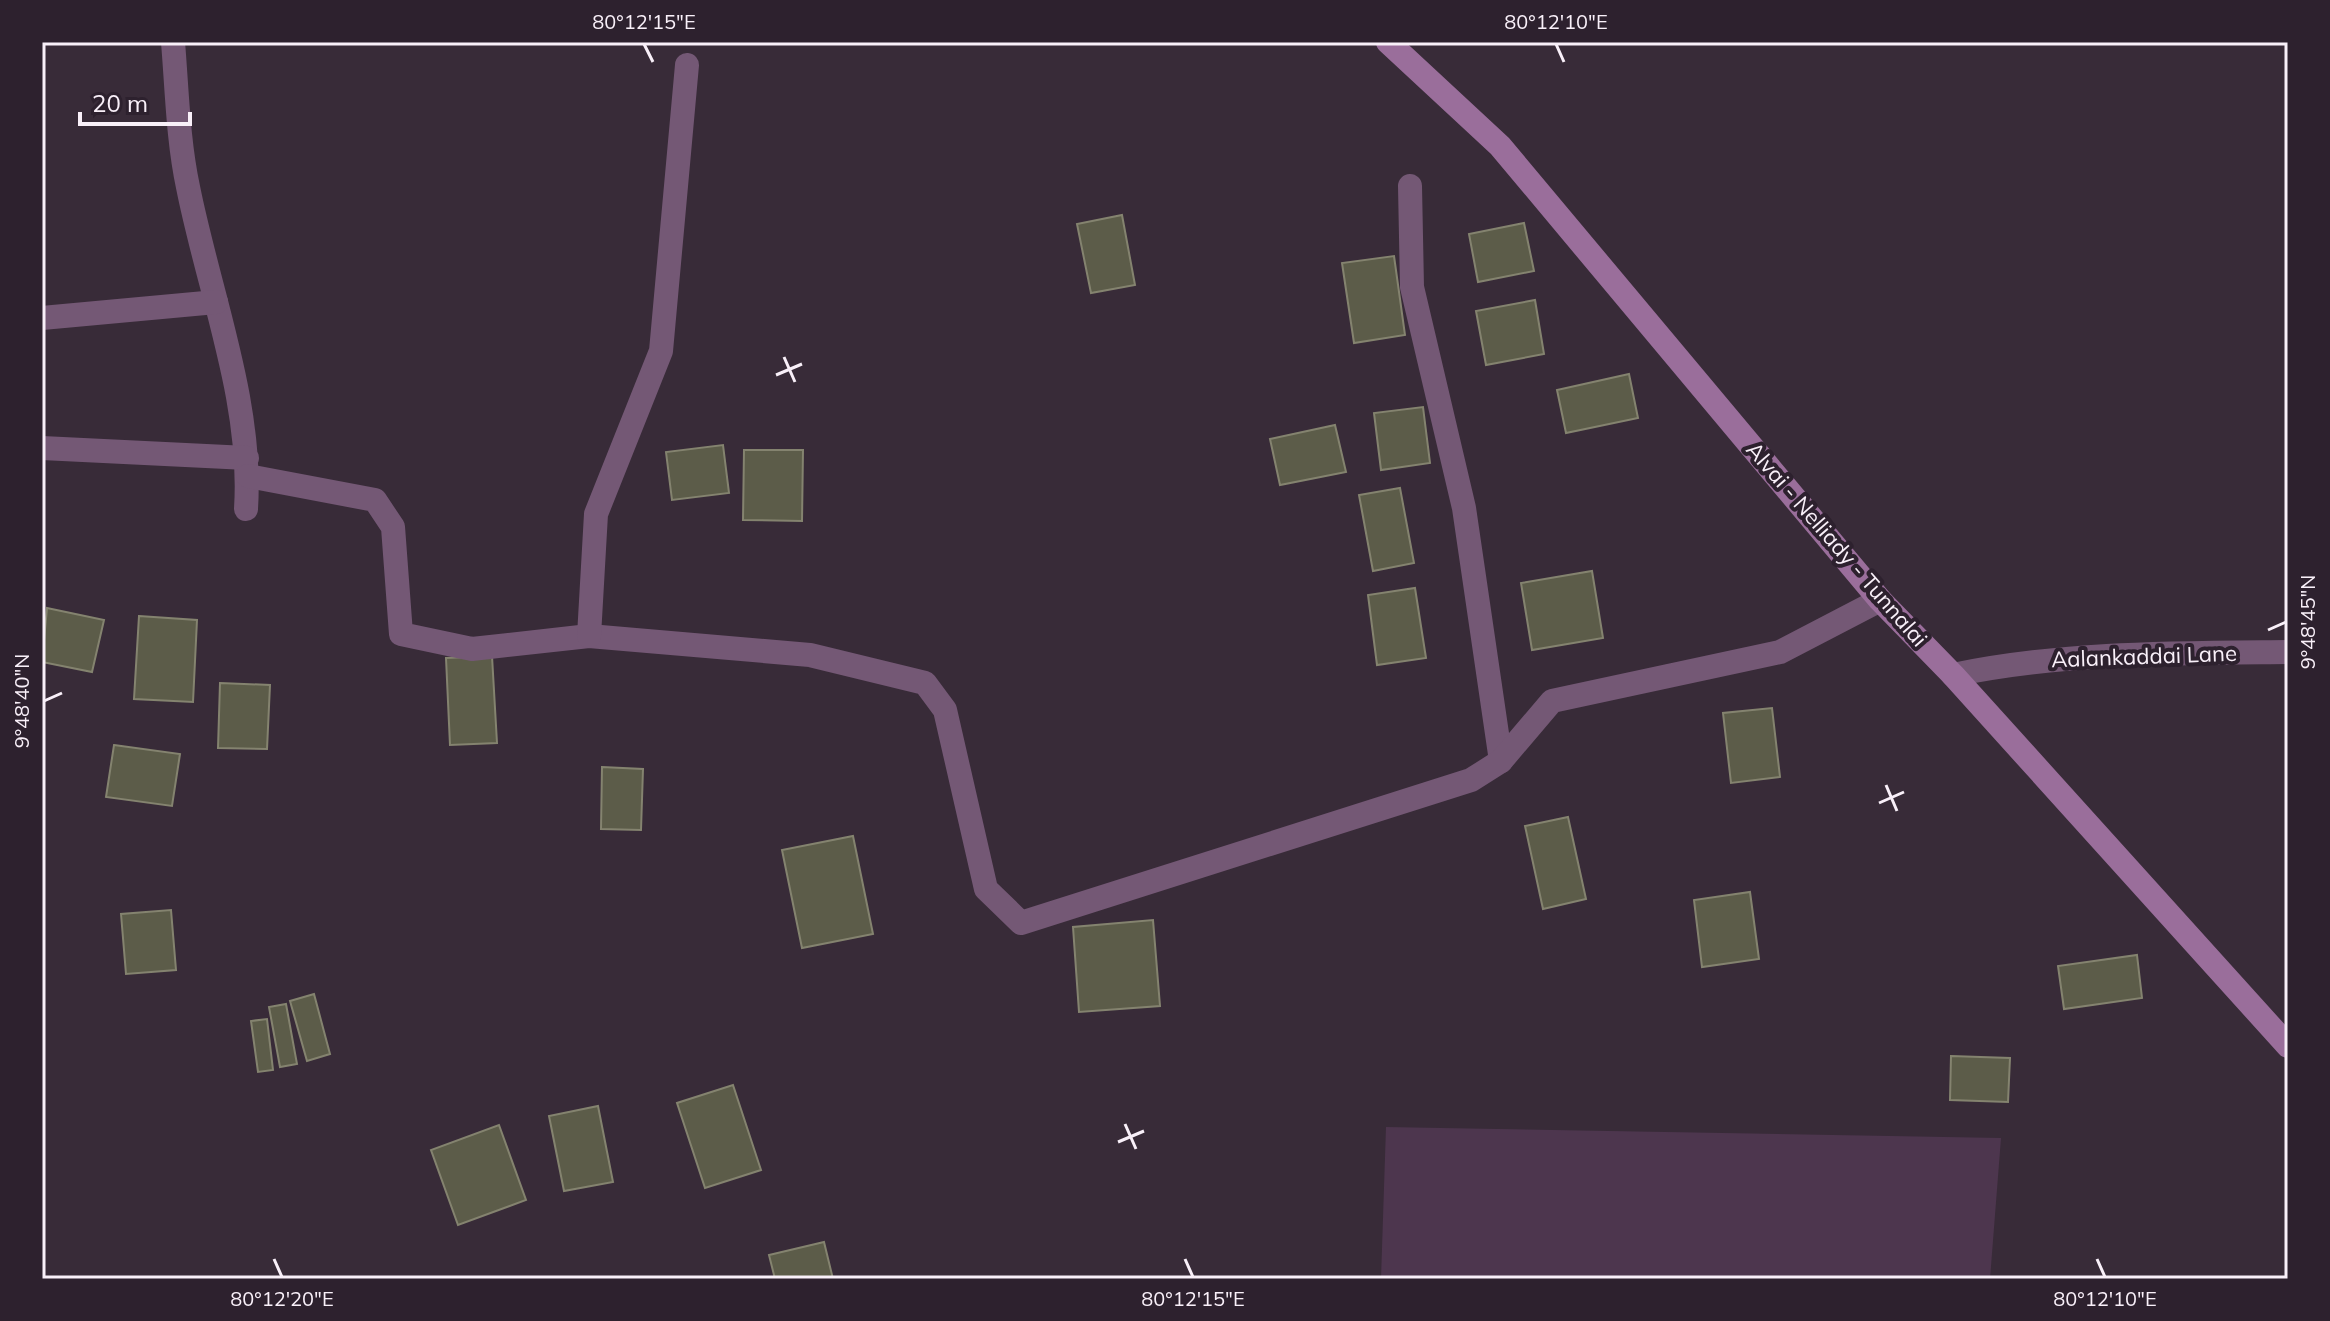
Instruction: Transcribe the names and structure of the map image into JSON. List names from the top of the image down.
{
  "streets": {
    "main road": ["Alvai - Nelliady - Tunnalai"],
    "street": ["Aalankaddai Lane"]
  },
  "crossings": [
    ["Alvai - Nelliady - Tunnalai", "Aalankaddai Lane"]
  ],
  "scale_bar": "20 m",
  "coordinates": [
    "80°12'15\"E",
    "80°12'10\"E",
    "9°48'45\"N",
    "9°48'40\"N",
    "80°12'20\"E"
  ]
}
